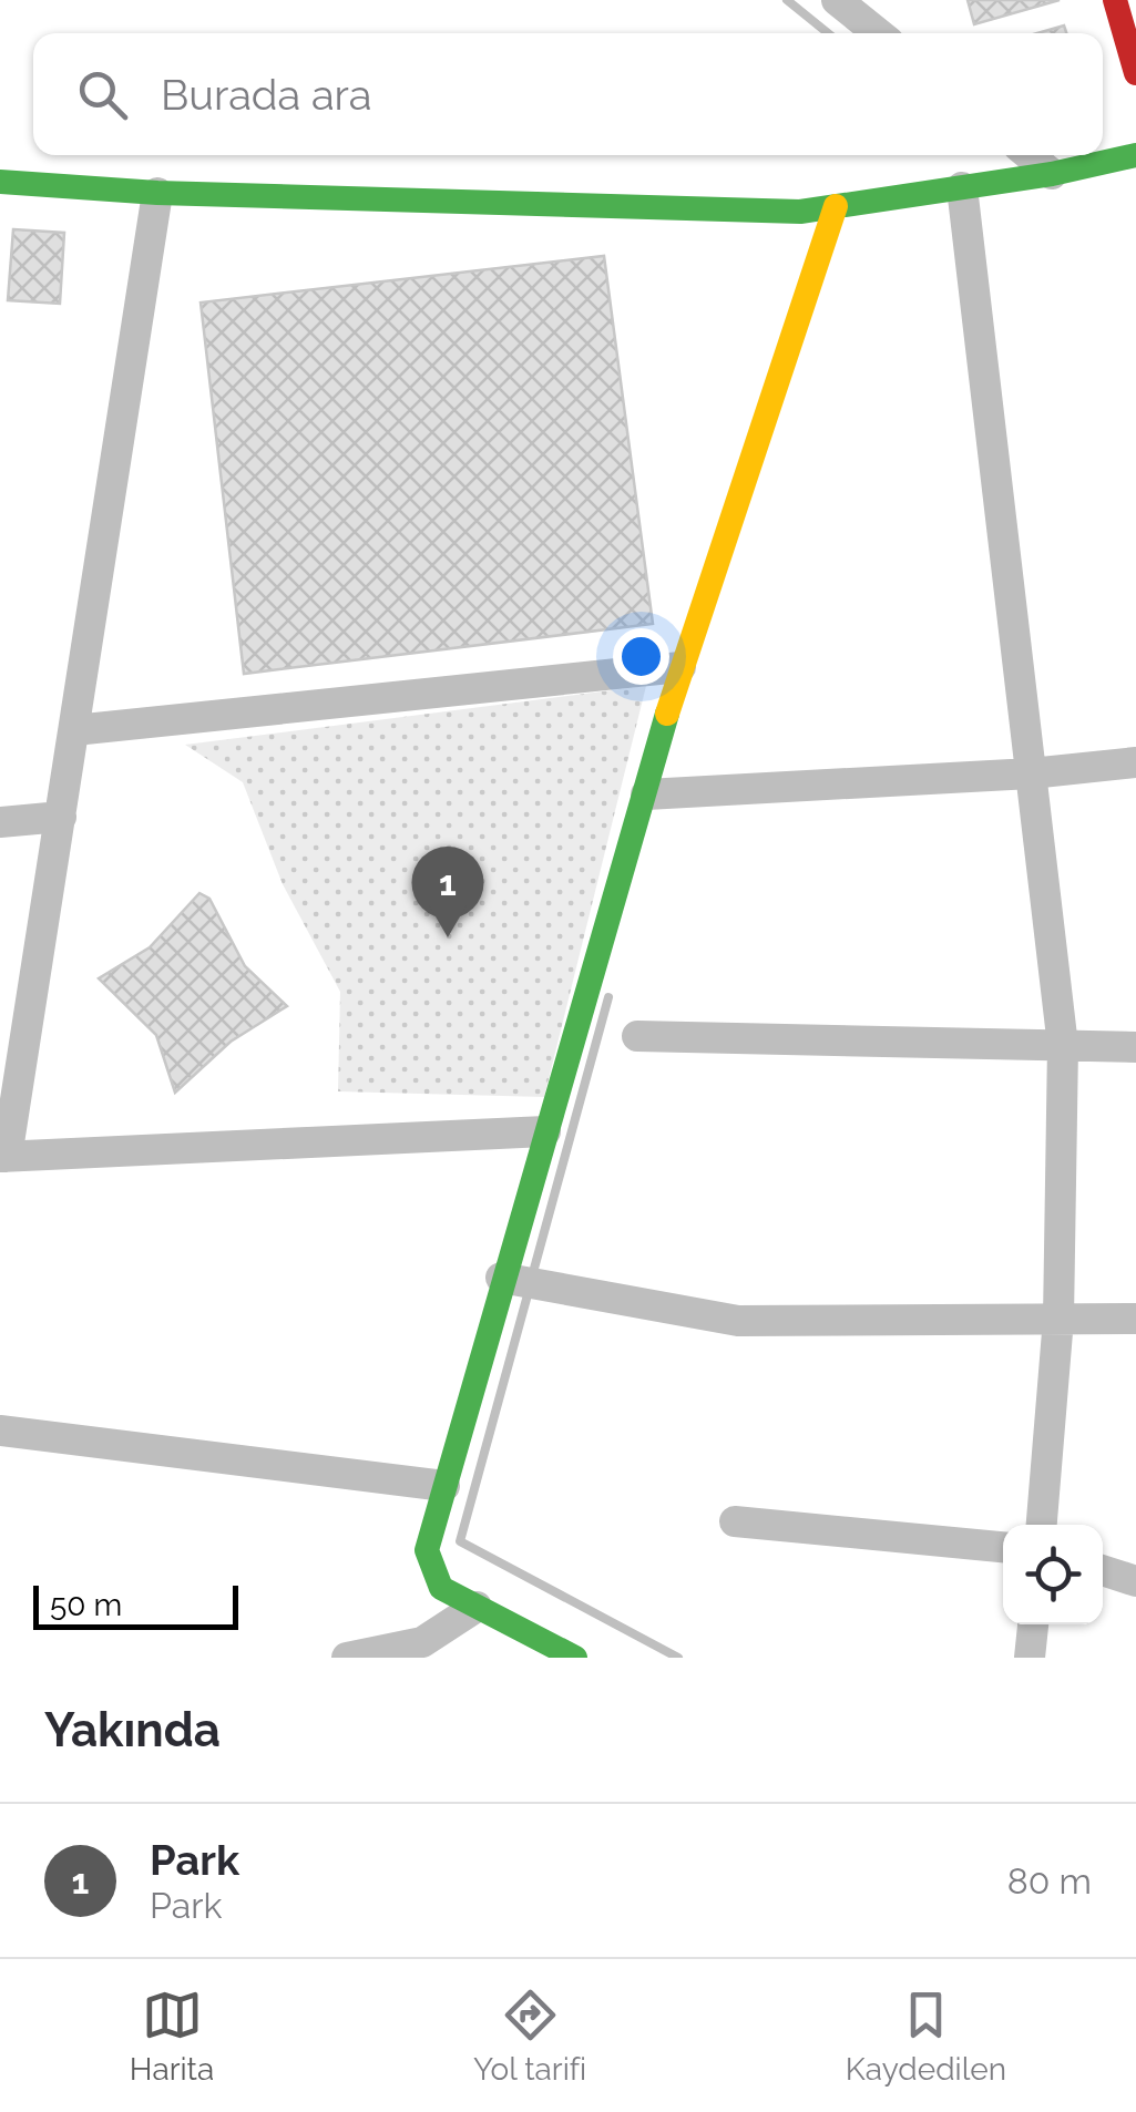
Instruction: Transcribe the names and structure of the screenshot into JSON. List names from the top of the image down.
{
  "scale_bar": "50 m",
  "page": {
    "search": "Burada ara",
    "pins": "1",
    "scale": "50 m",
    "heading": "Yakında",
    "list": [
      {
        "mark": "1",
        "name": "Park",
        "note": "Park",
        "value": "80 m"
      }
    ],
    "nav": ["Harita", "Yol tarifi", "Kaydedilen"]
  }
}
